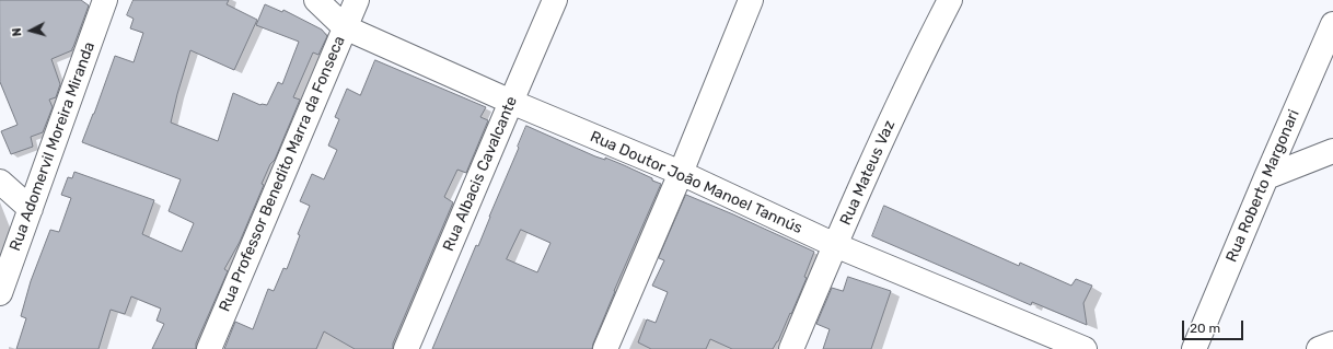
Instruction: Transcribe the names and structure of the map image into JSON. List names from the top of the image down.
{
  "streets": {
    "street": [
      "Rua Adomervil Moreira Miranda",
      "Rua Mateus Vaz",
      "Rua Professor Benedito Marra da Fonseca",
      "Rua Albacis Cavalcante",
      "Rua Doutor João Manoel Tannús",
      "Rua Roberto Margonari"
    ]
  },
  "crossings": [
    ["Rua Mateus Vaz", "Rua Doutor João Manoel Tannús"],
    ["Rua Professor Benedito Marra da Fonseca", "Rua Doutor João Manoel Tannús"],
    ["Rua Albacis Cavalcante", "Rua Doutor João Manoel Tannús"]
  ],
  "scale_bar": "20 m",
  "north": "left"
}
